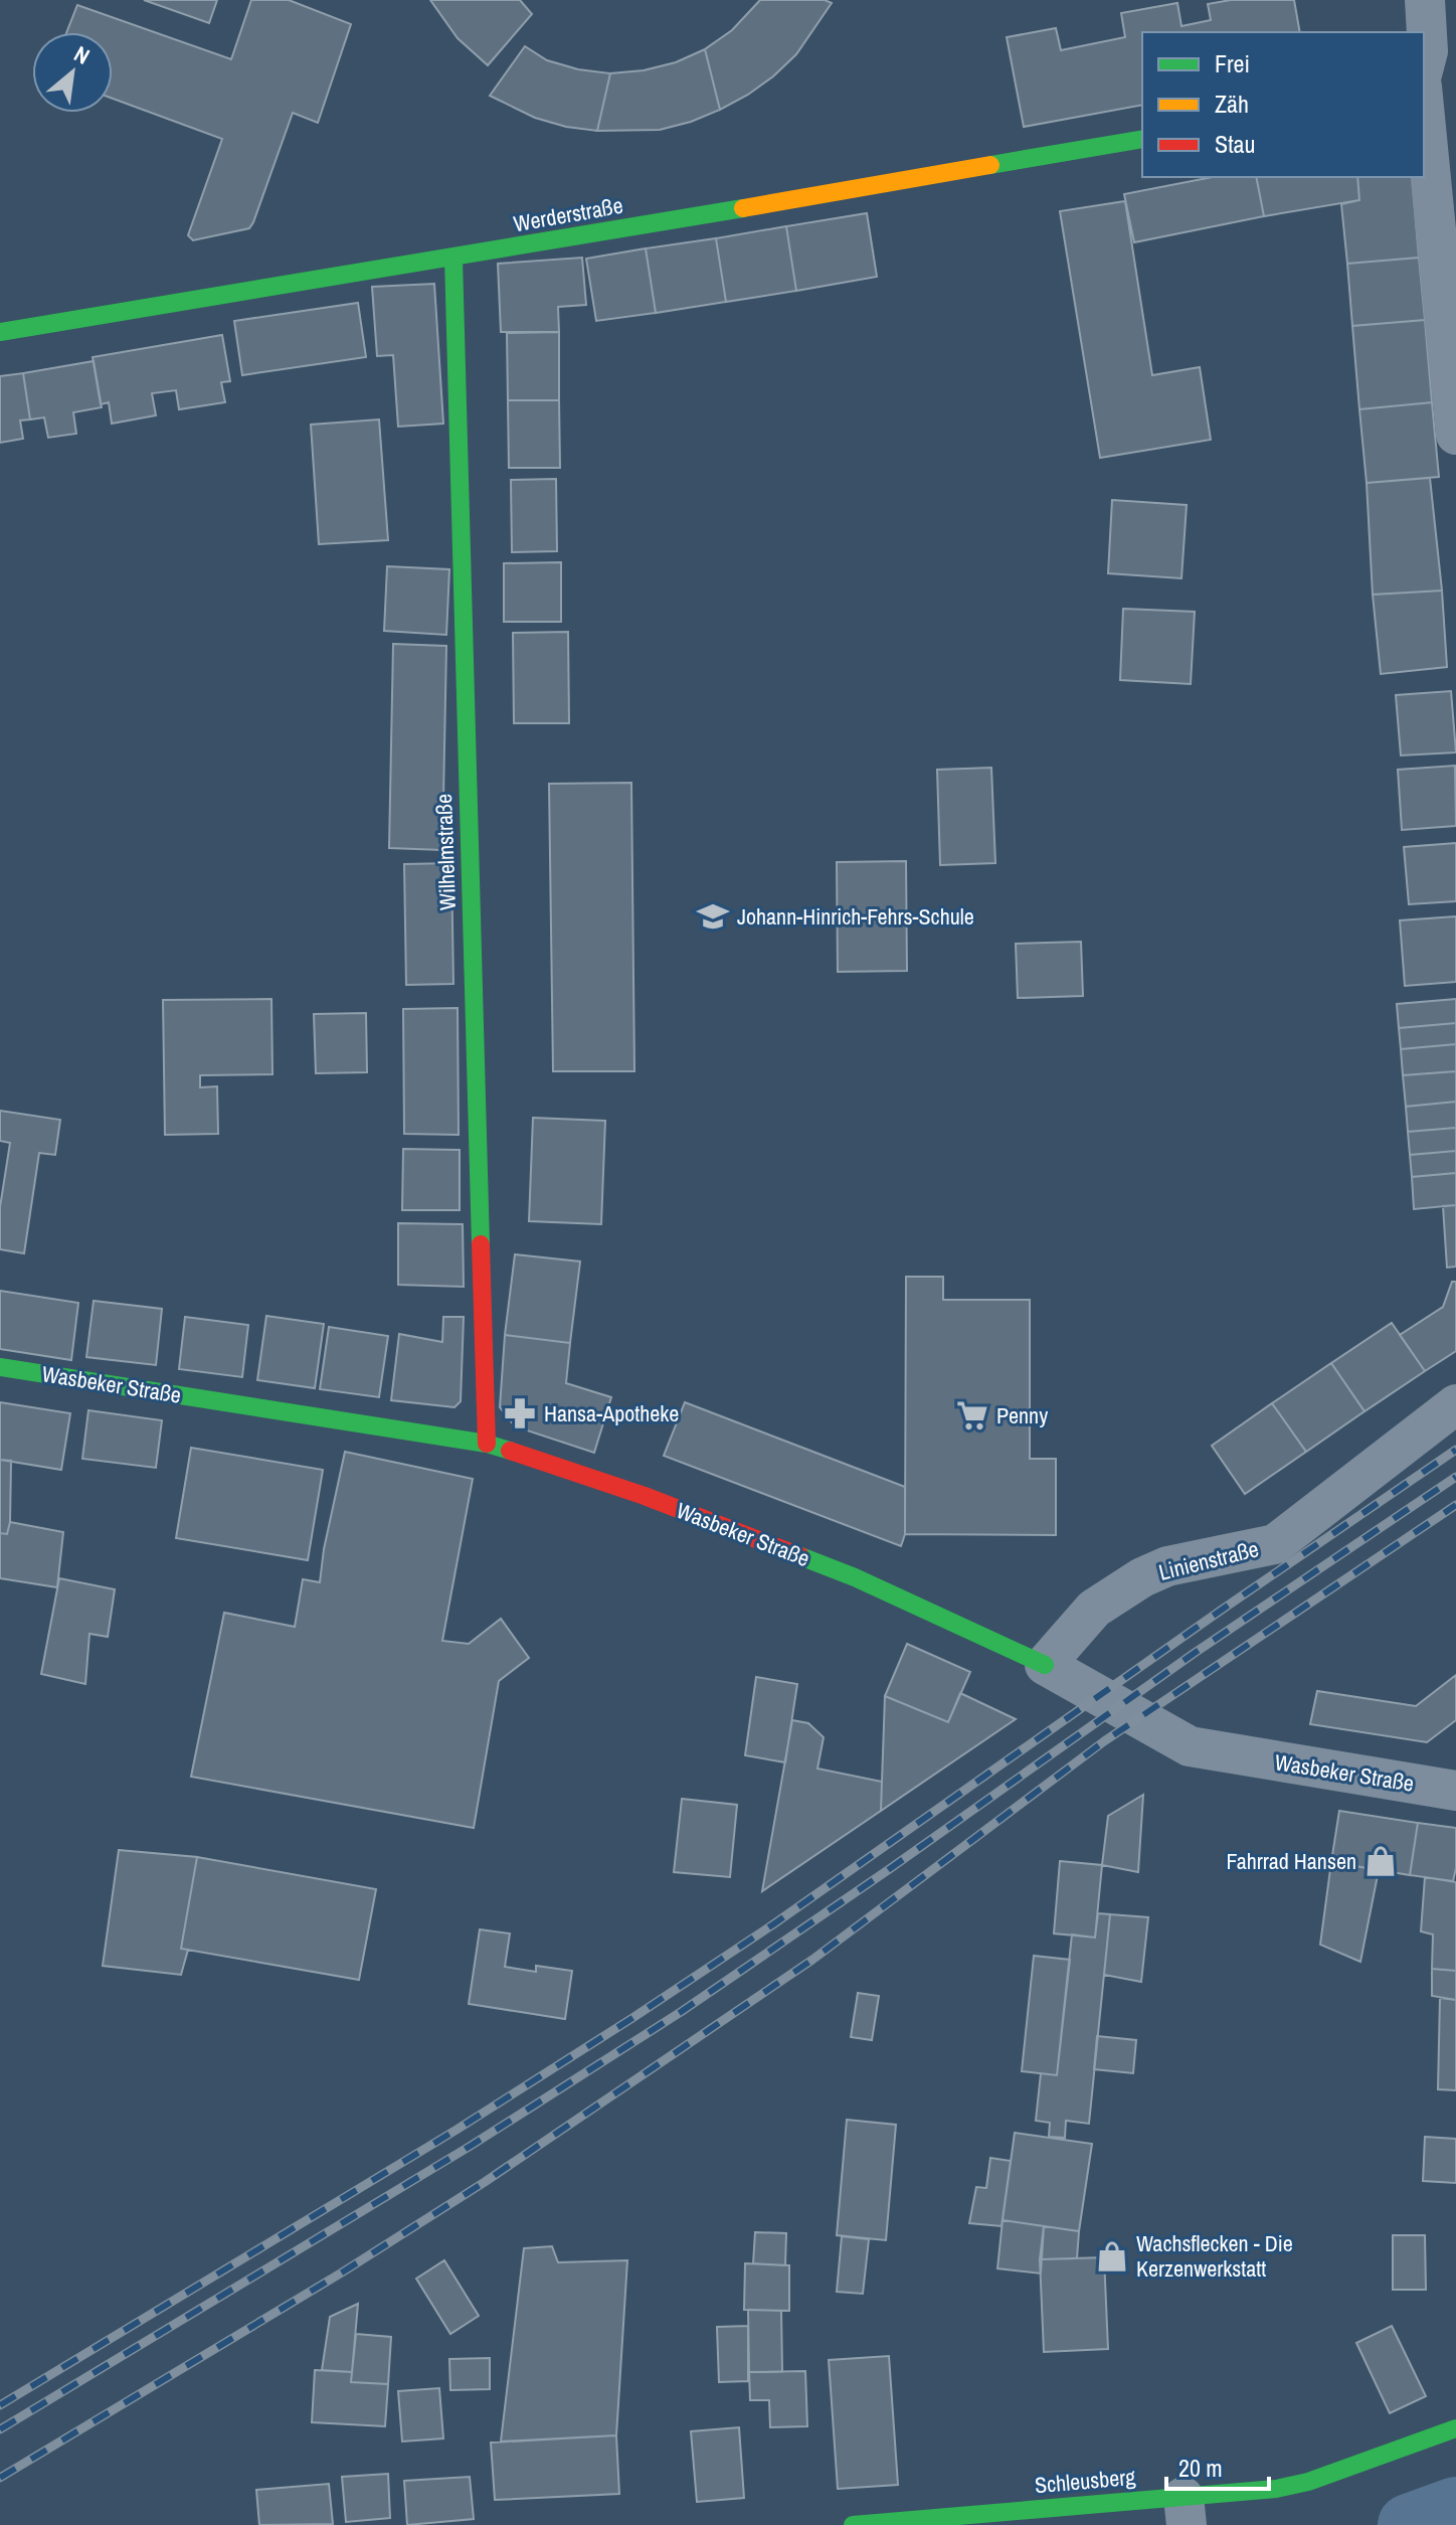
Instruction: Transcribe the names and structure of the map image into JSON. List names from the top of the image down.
{
  "streets": {
    "street": [
      "Werderstraße",
      "Wilhelmstraße",
      "Wasbeker Straße",
      "Linienstraße",
      "Schleusberg"
    ]
  },
  "crossings": [
    ["Werderstraße", "Wilhelmstraße"],
    ["Wilhelmstraße", "Wasbeker Straße"],
    ["Wasbeker Straße", "Linienstraße"]
  ],
  "places": {
    "school or university": ["Johann-Hinrich-Fehrs-Schule"],
    "pharmacy": ["Hansa-Apotheke"],
    "supermarket": ["Penny"],
    "shop": ["Fahrrad Hansen", "Wachsflecken - Die Kerzenwerkstatt"]
  },
  "legend": ["Frei", "Zäh", "Stau"],
  "scale_bar": "20 m",
  "north": "top right"
}
